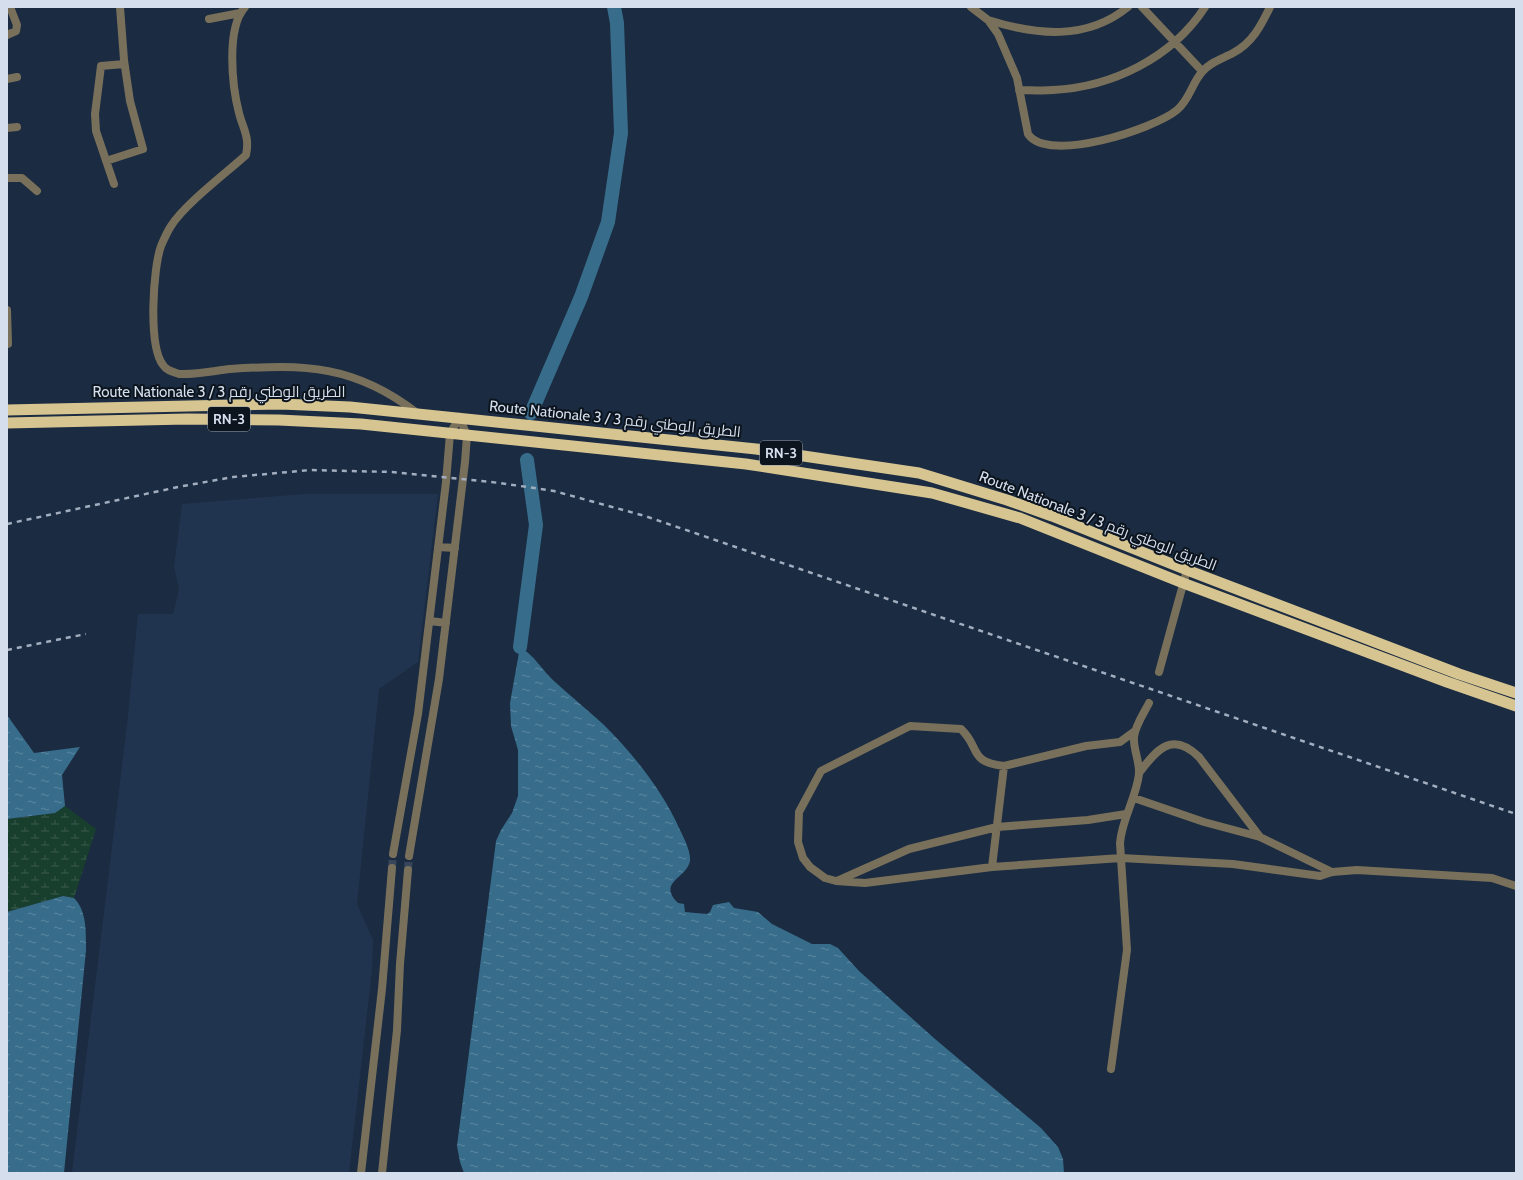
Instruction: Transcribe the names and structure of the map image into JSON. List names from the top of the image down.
{
  "streets": {
    "highway": ["Route Nationale 3 / الطريق الوطني رقم 3", "RN-3"]
  }
}
